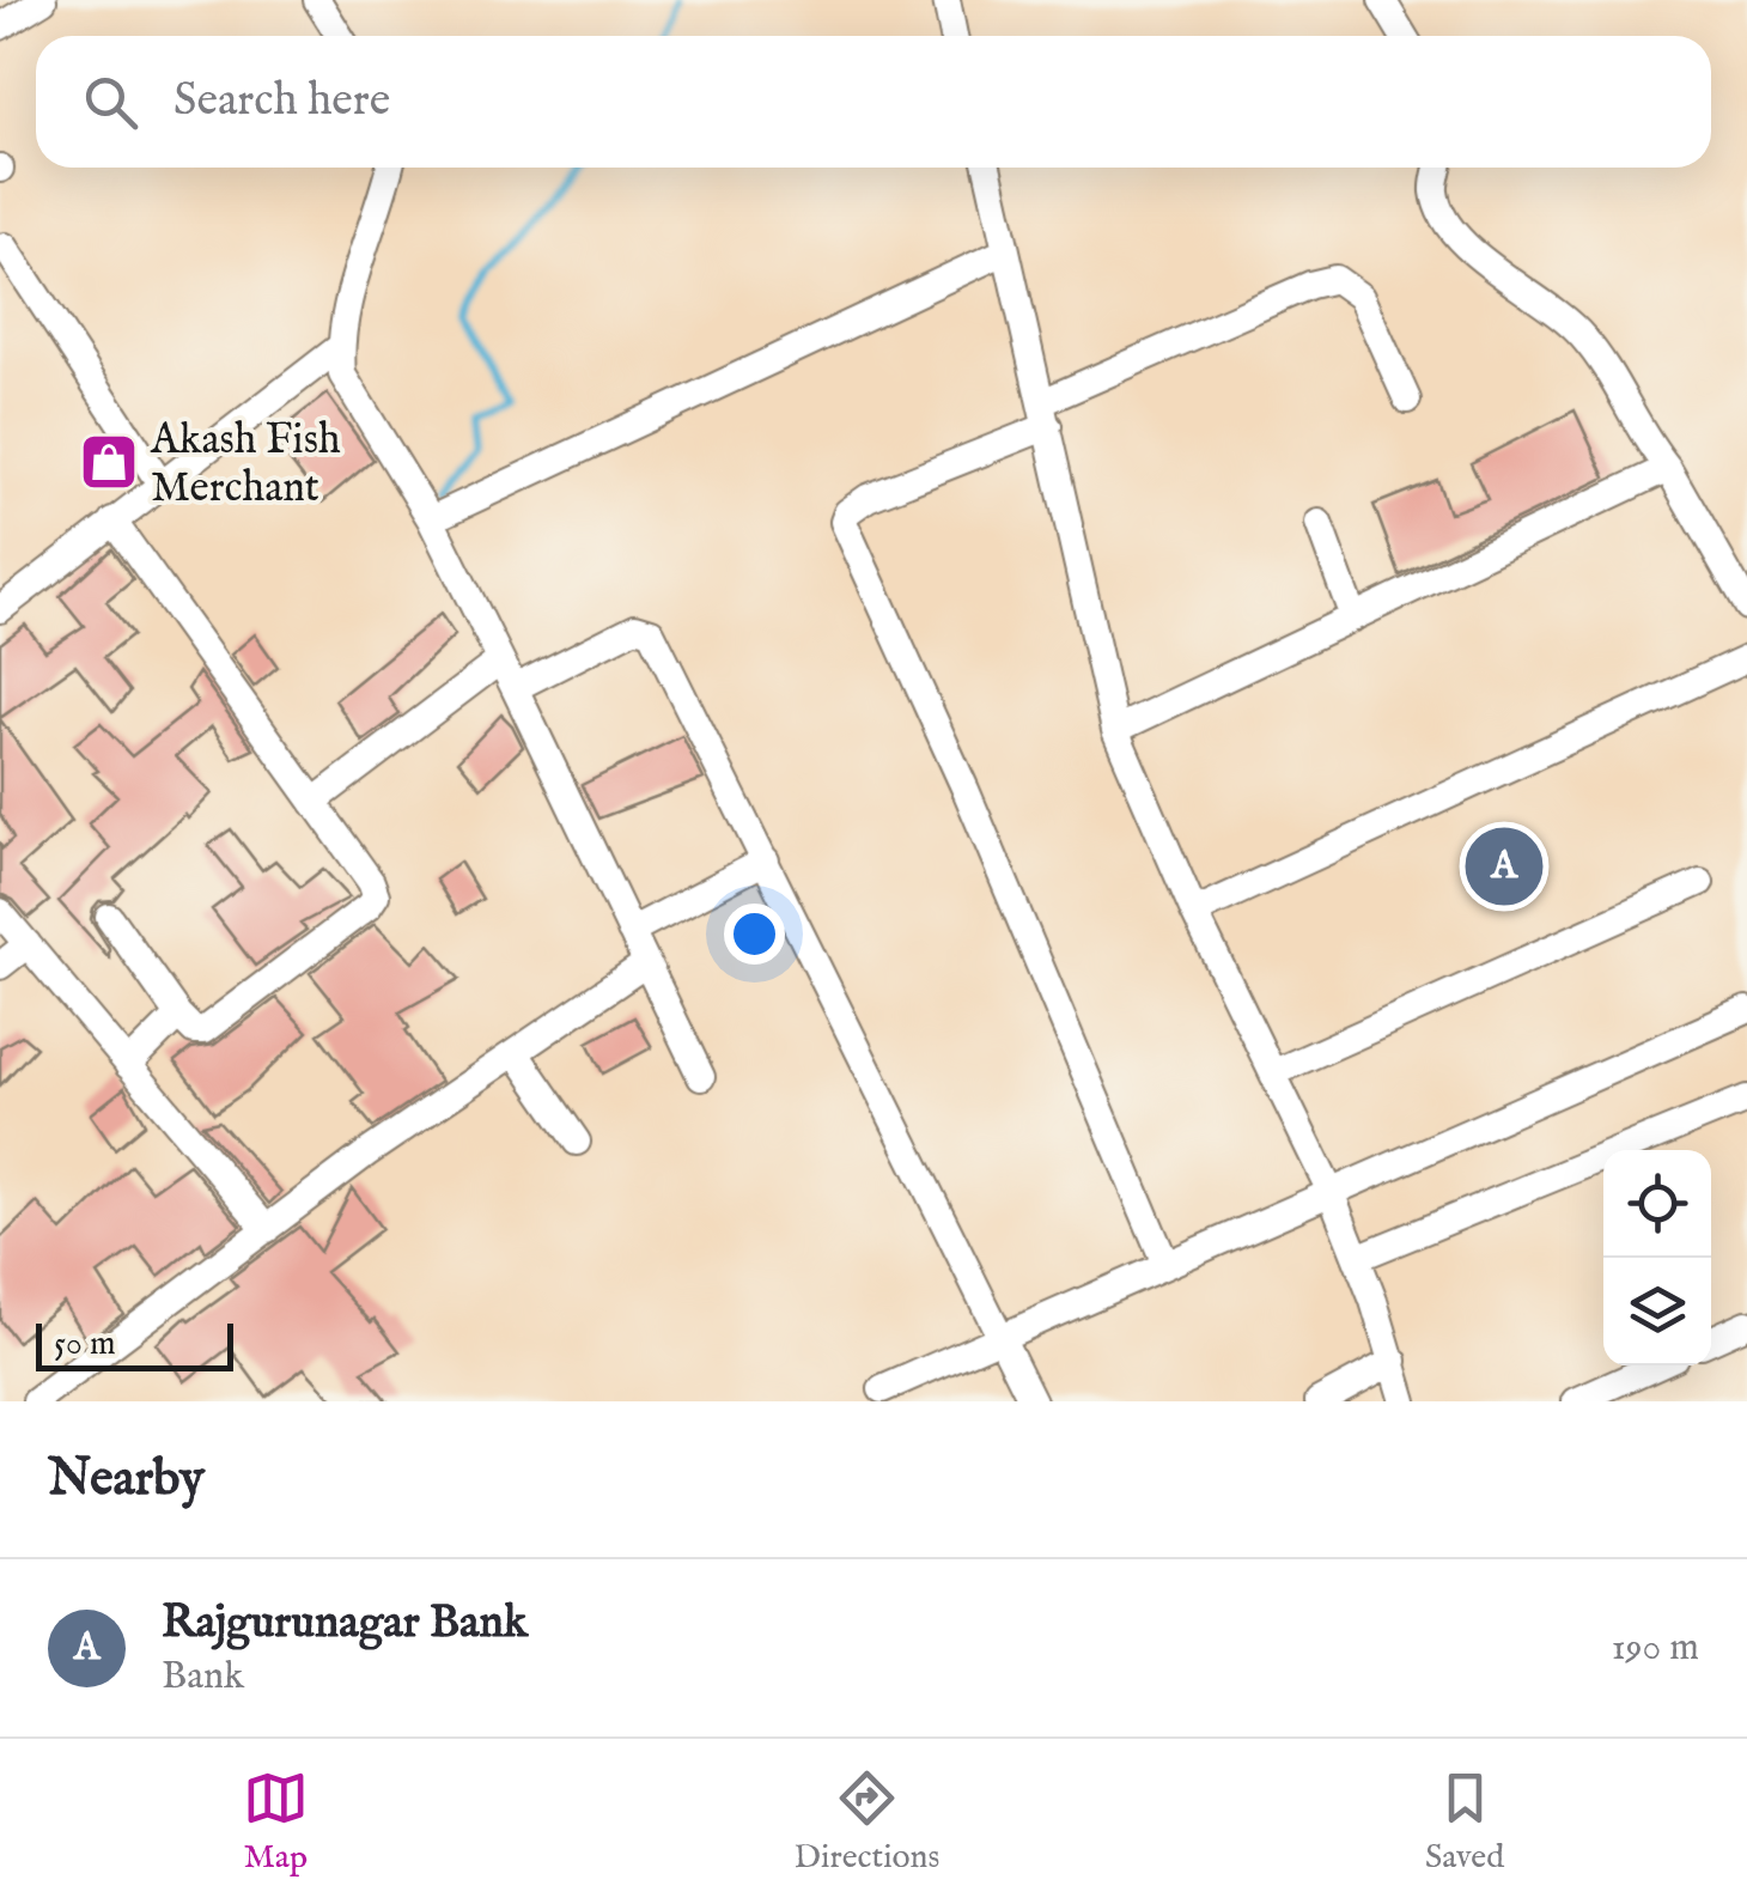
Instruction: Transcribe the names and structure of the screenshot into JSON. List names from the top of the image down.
{
  "places": {
    "shop": ["Akash Fish Merchant"]
  },
  "scale_bar": "50 m",
  "page": {
    "search": "Search here",
    "pins": "A",
    "scale": "50 m",
    "heading": "Nearby",
    "list": [
      {
        "mark": "A",
        "name": "Rajgurunagar Bank",
        "note": "Bank",
        "value": "190 m"
      }
    ],
    "nav": ["Map", "Directions", "Saved"]
  }
}
